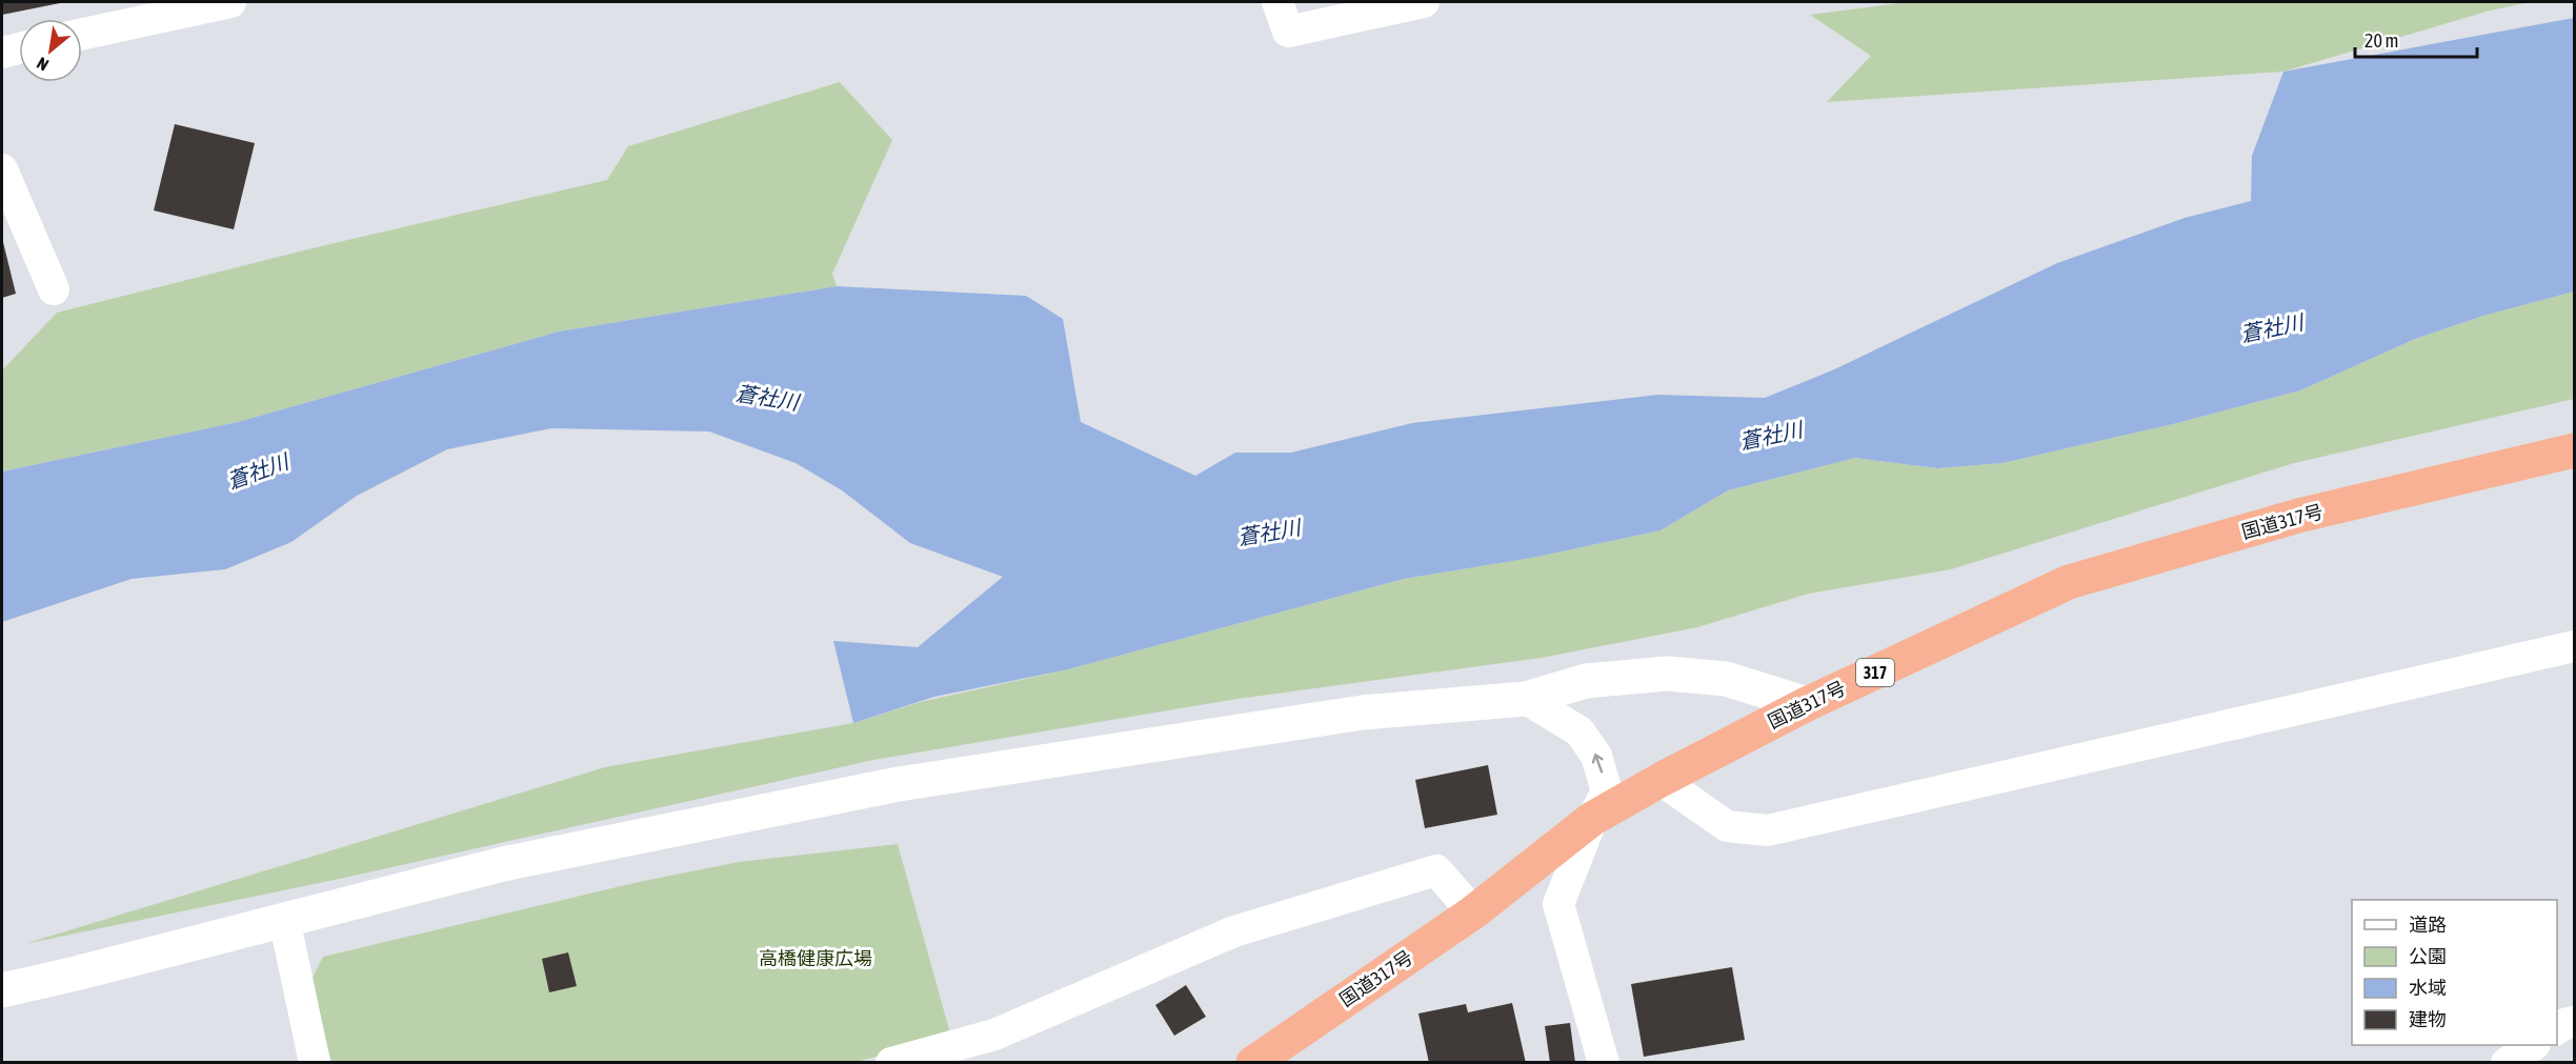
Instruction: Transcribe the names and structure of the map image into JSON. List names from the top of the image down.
{
  "streets": {
    "highway": ["国道317号", "317"]
  },
  "water": ["蒼社川"],
  "parks": ["高橋健康広場"],
  "legend": [
    "道路",
    "公園",
    "水域",
    "建物"
  ],
  "scale_bar": "20 m",
  "north": "bottom left"
}
